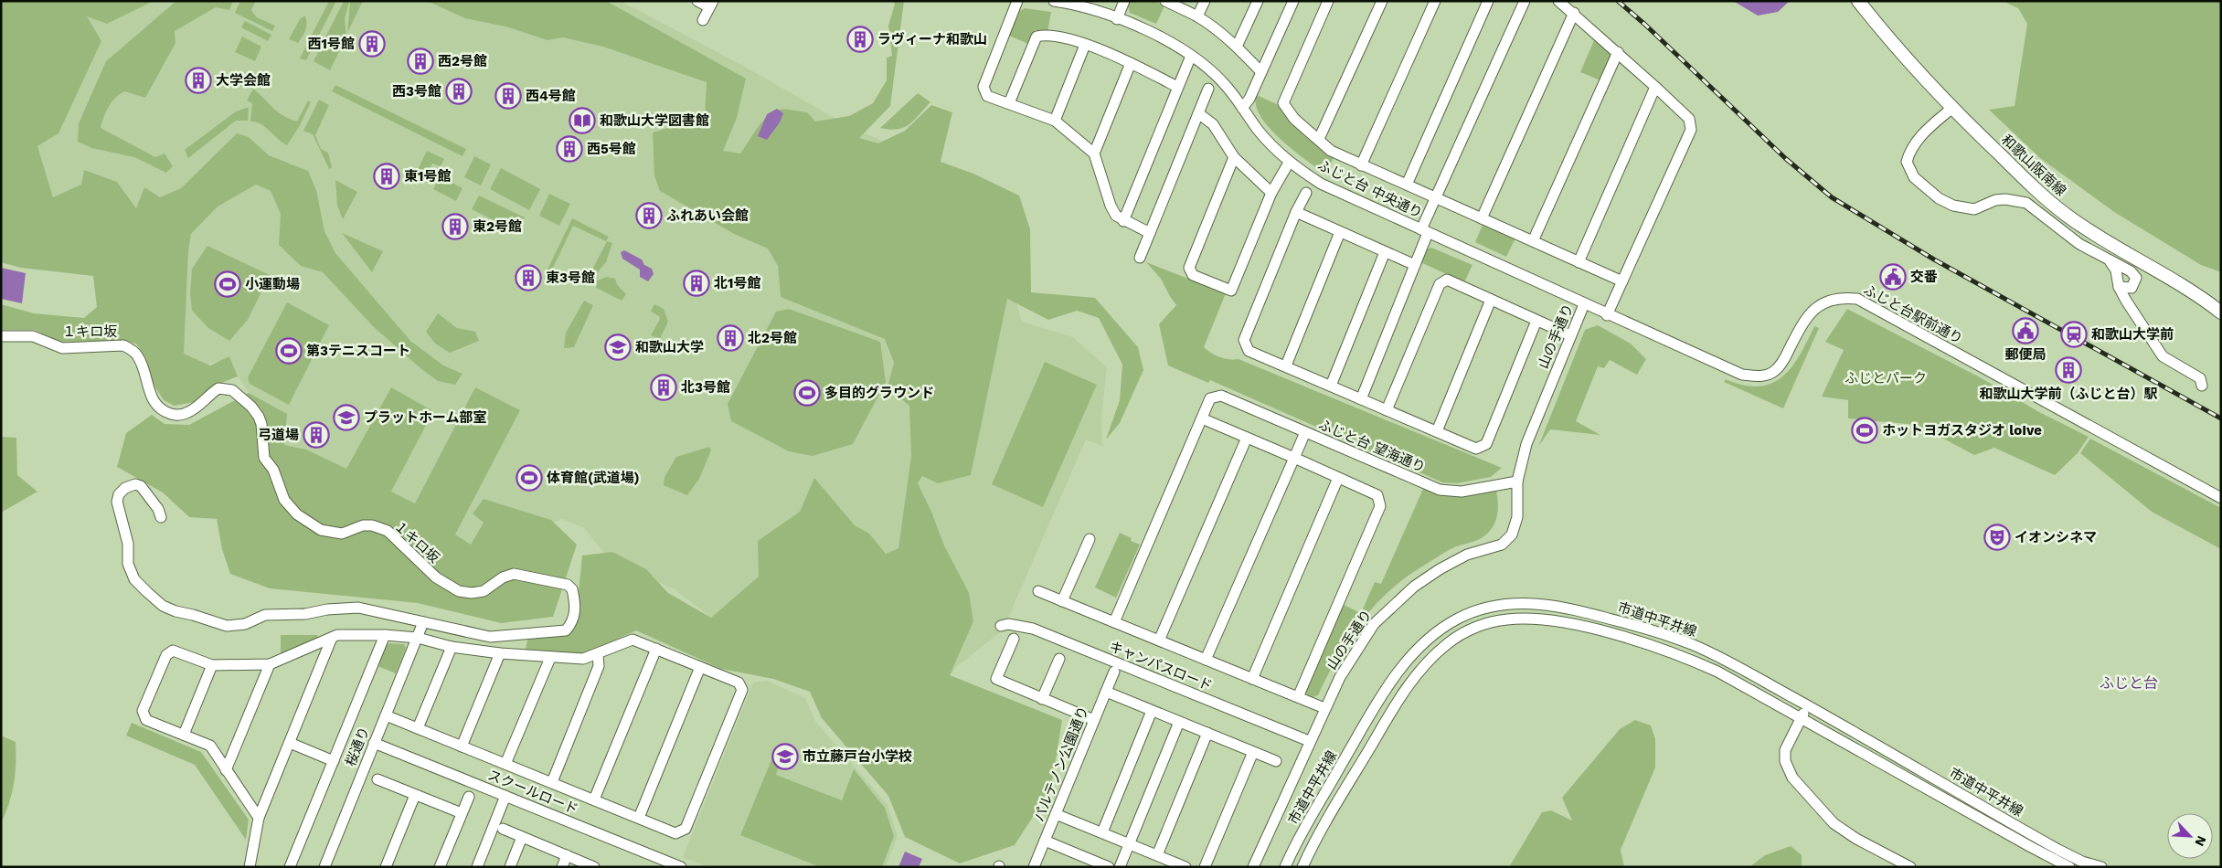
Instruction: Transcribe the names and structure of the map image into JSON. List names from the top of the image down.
{
  "streets": {
    "main road": ["和歌山阪南線"],
    "street": [
      "ふじと台 中央通り",
      "ふじと台駅前通り",
      "１キロ坂",
      "山の手通り",
      "ふじと台 望海通り",
      "市道中平井線",
      "キャンパスロード",
      "桜通り",
      "パルテノン公園通り",
      "スクールロード"
    ]
  },
  "crossings": [
    ["ふじと台 中央通り", "山の手通り"],
    ["ふじと台駅前通り", "山の手通り"],
    ["１キロ坂", "桜通り"],
    ["山の手通り", "ふじと台 望海通り"],
    ["山の手通り", "キャンパスロード"],
    ["桜通り", "スクールロード"]
  ],
  "districts": ["ふじと台"],
  "parks": ["ふじとパーク"],
  "places": {
    "building": [
      "ラヴィーナ和歌山",
      "西1号館",
      "西2号館",
      "大学会館",
      "西3号館",
      "西4号館",
      "西5号館",
      "東1号館",
      "ふれあい会館",
      "東2号館",
      "東3号館",
      "北1号館",
      "北2号館",
      "和歌山大学前（ふじと台）駅",
      "北3号館",
      "弓道場"
    ],
    "library": ["和歌山大学図書館"],
    "public building": ["交番", "郵便局"],
    "sports": [
      "小運動場",
      "第3テニスコート",
      "多目的グラウンド",
      "ホットヨガスタジオ loIve",
      "体育館(武道場)"
    ],
    "station": ["和歌山大学前"],
    "school or university": ["和歌山大学", "プラットホーム部室", "市立藤戸台小学校"],
    "theatre": ["イオンシネマ"]
  },
  "north": "bottom right"
}
